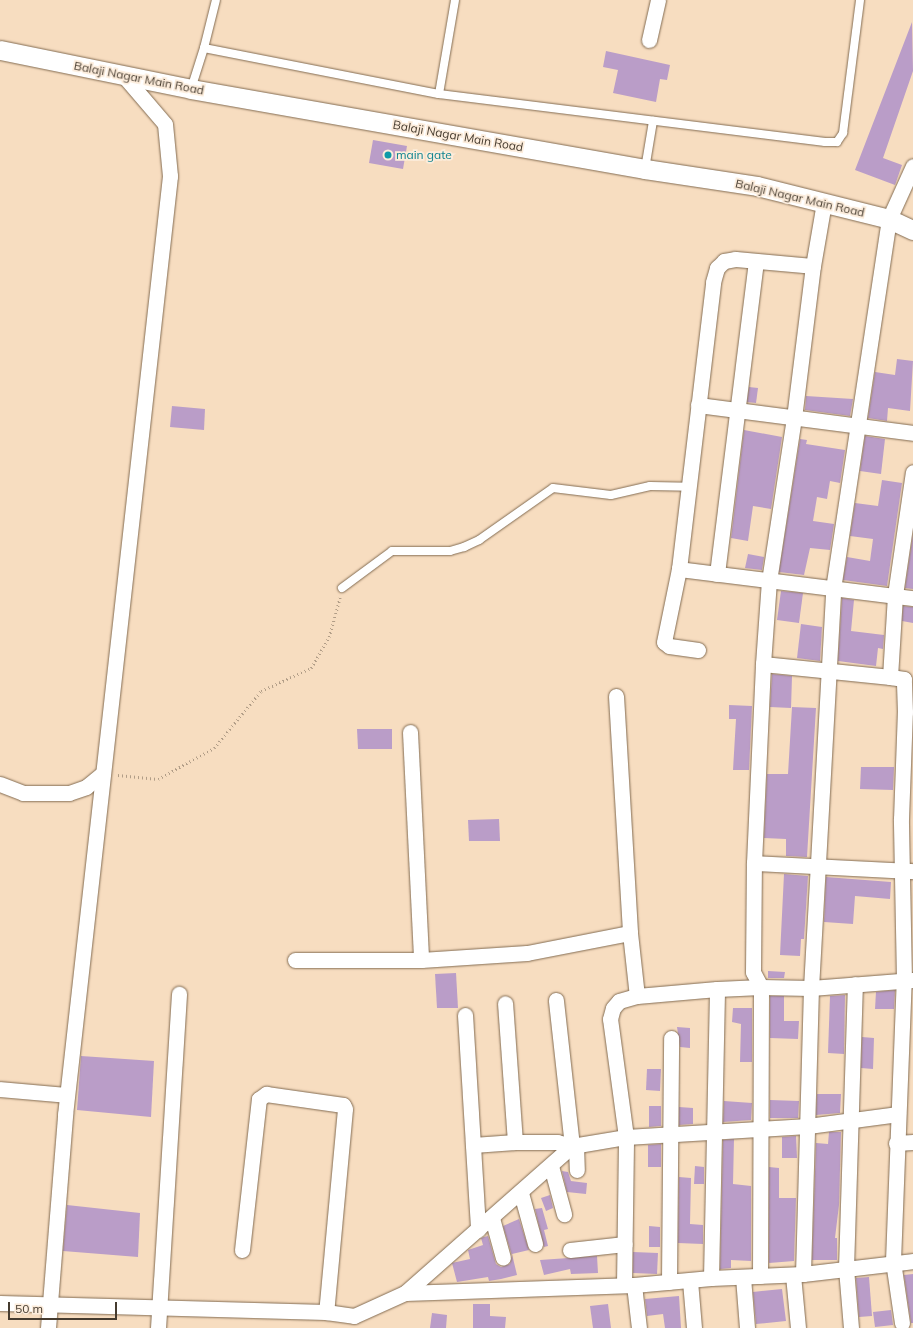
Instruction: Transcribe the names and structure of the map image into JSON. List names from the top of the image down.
{
  "streets": {
    "street": ["Balaji Nagar Main Road"]
  },
  "places": ["main gate"],
  "scale_bar": "50 m"
}
